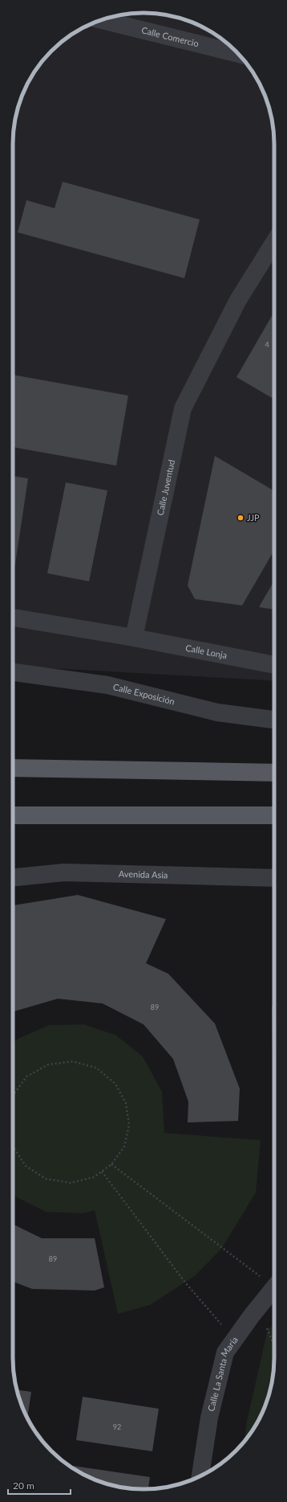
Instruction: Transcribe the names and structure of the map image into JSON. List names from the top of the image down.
{
  "streets": {
    "street": [
      "Calle Comercio",
      "Calle Juventud",
      "Calle Lonja",
      "Calle Exposición",
      "Avenida Asia",
      "Calle La Santa María"
    ]
  },
  "crossings": [
    ["Calle Juventud", "Calle Lonja"]
  ],
  "places": ["JJP"],
  "house_numbers": [
    "4",
    "89",
    "89",
    "92"
  ],
  "scale_bar": "20 m"
}
